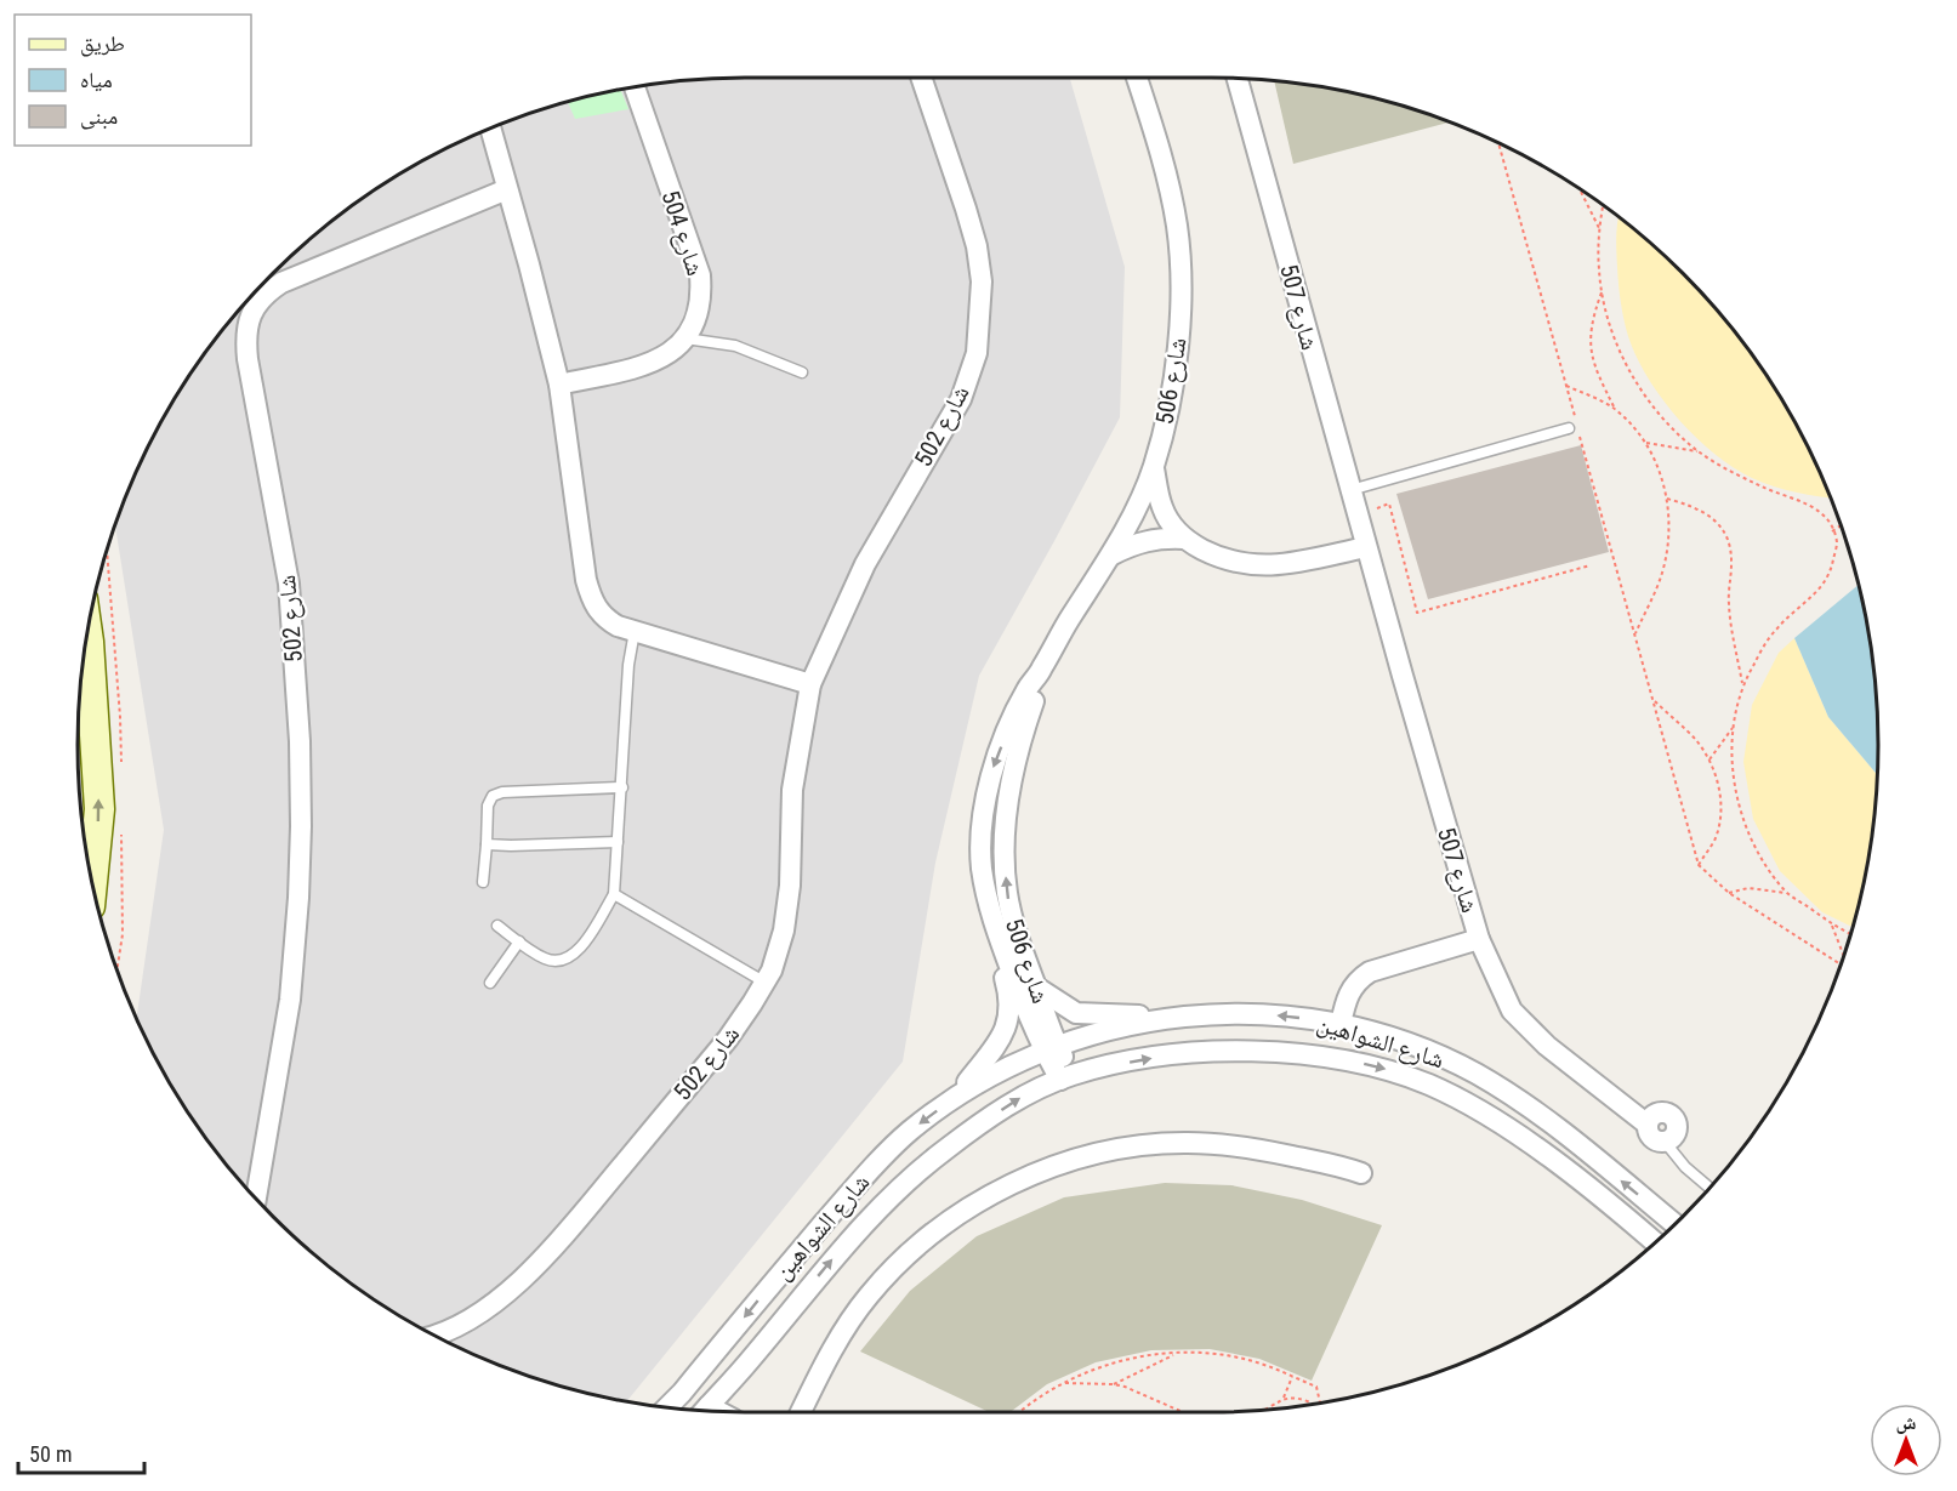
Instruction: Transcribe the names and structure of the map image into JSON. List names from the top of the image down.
{
  "streets": {
    "street": [
      "شارع 504",
      "شارع 507",
      "شارع 506",
      "شارع 502",
      "شارع الشواهين"
    ]
  },
  "crossings": [
    ["شارع 507", "شارع الشواهين"],
    ["شارع 506", "شارع الشواهين"]
  ],
  "legend": ["طريق", "مياه", "مبنى"],
  "scale_bar": "50 m",
  "north": "top"
}
